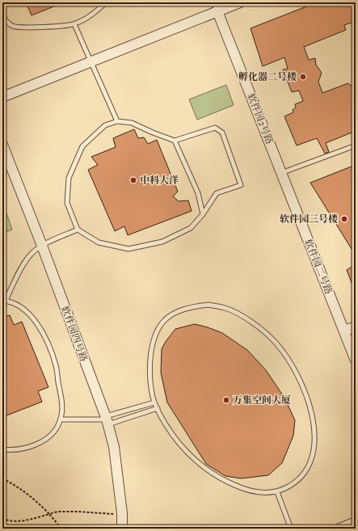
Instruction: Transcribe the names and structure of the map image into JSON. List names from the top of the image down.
{
  "streets": {
    "street": ["软件园2号路", "软件园二号路", "软件园四号路"]
  },
  "crossings": [
    ["软件园2号路", "软件园二号路"]
  ],
  "places": [
    "孵化器二号楼",
    "中科大洋",
    "软件园三号楼",
    "万集空间大厦"
  ]
}
